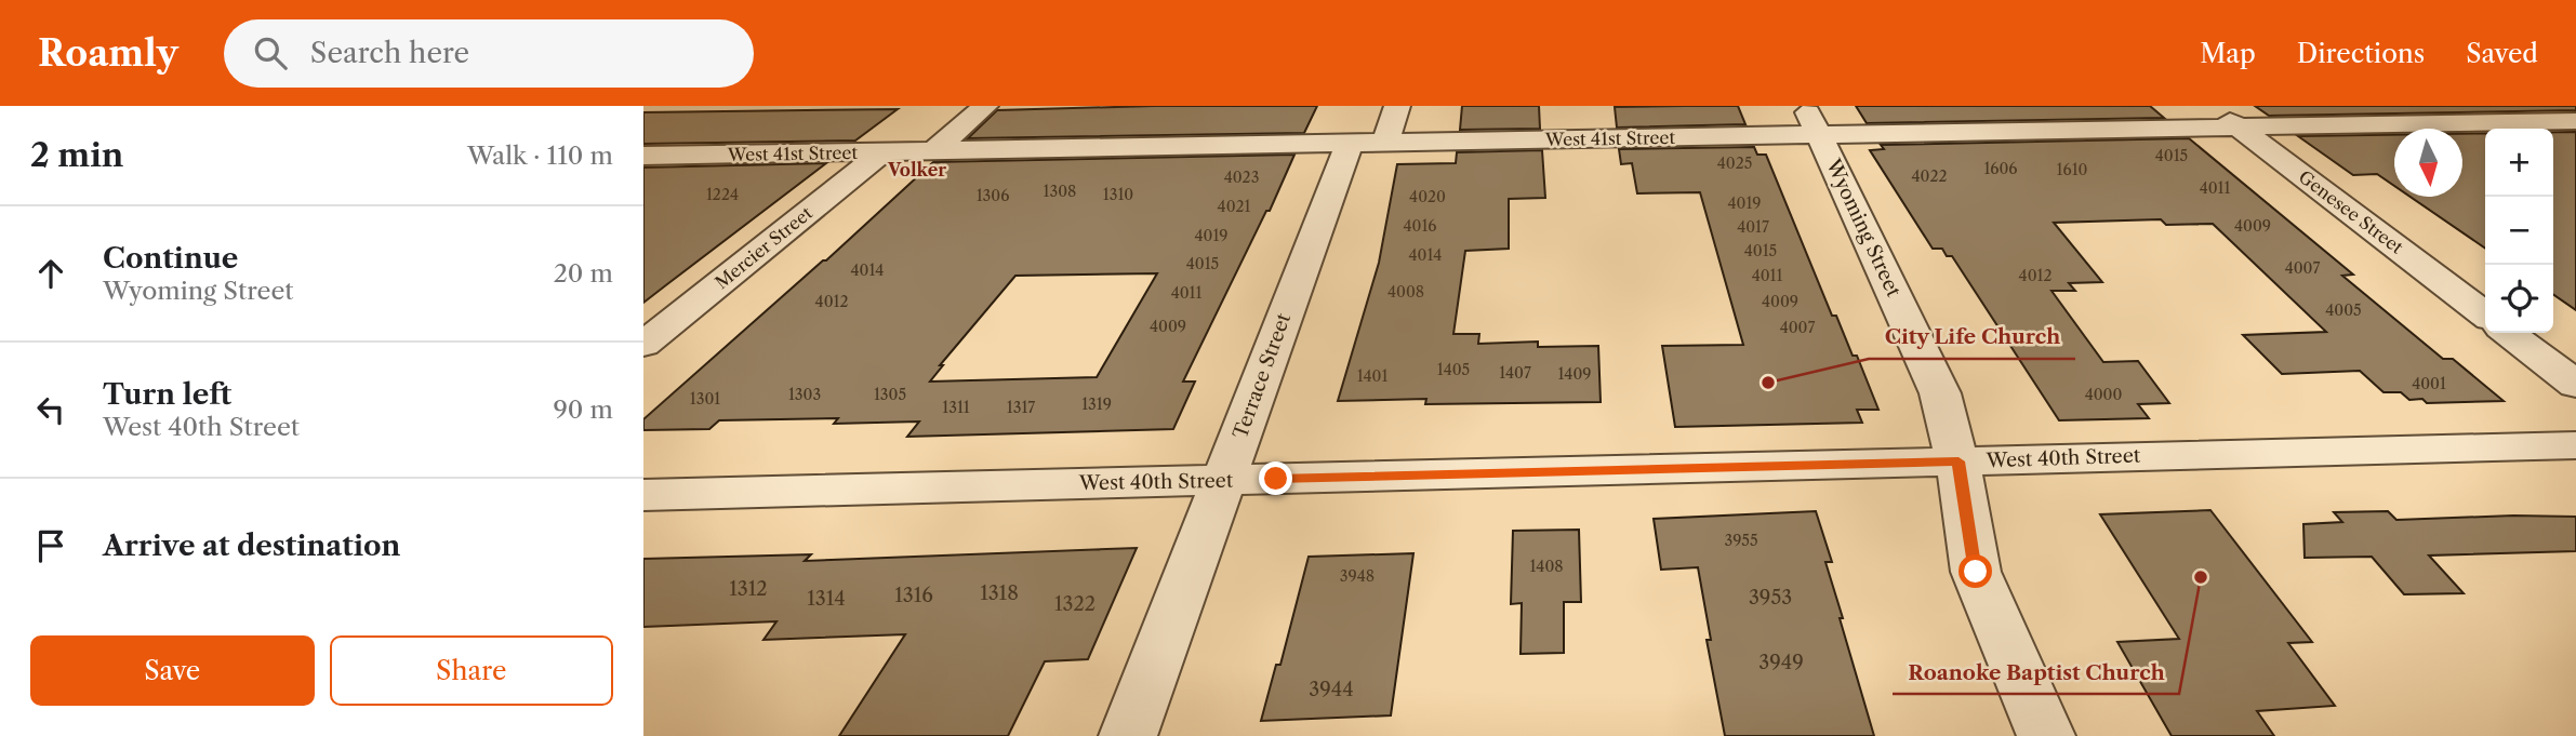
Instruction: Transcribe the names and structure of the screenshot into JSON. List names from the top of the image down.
{
  "streets": {
    "street": [
      "West 41st Street",
      "Genesee Street",
      "Wyoming Street",
      "Mercier Street",
      "Terrace Street",
      "West 40th Street"
    ]
  },
  "crossings": [
    ["West 41st Street", "Genesee Street"],
    ["West 41st Street", "Wyoming Street"],
    ["West 41st Street", "Mercier Street"],
    ["West 41st Street", "Terrace Street"],
    ["Wyoming Street", "West 40th Street"],
    ["Terrace Street", "West 40th Street"]
  ],
  "districts": ["Volker"],
  "places": ["City Life Church", "Roanoke Baptist Church"],
  "house_numbers": [
    "4015",
    "4025",
    "1606",
    "1610",
    "4022",
    "4023",
    "4011",
    "1308",
    "1224",
    "1310",
    "1306",
    "4020",
    "4019",
    "4021",
    "4016",
    "4009",
    "4017",
    "4019",
    "4015",
    "4014",
    "4015",
    "4007",
    "4014",
    "4011",
    "4012",
    "4008",
    "4011",
    "4012",
    "4009",
    "4005",
    "4009",
    "4007",
    "1405",
    "1407",
    "1409",
    "1401",
    "4001",
    "1303",
    "1305",
    "4000",
    "1301",
    "1319",
    "1311",
    "1317",
    "3955",
    "1408",
    "3948",
    "1312",
    "1318",
    "1316",
    "3953",
    "1314",
    "1322",
    "3949",
    "3944"
  ],
  "north": "bottom",
  "page": {
    "header": "Roamly",
    "search": "Search here",
    "nav": ["Map", "Directions", "Saved"],
    "heading": ["2 min", "Walk · 110 m"],
    "map_buttons": ["+", "−"],
    "list": [
      ["Continue", "Wyoming Street", "20 m"],
      ["Turn left", "West 40th Street", "90 m"],
      "Arrive at destination"
    ],
    "buttons": ["Save", "Share"]
  }
}
